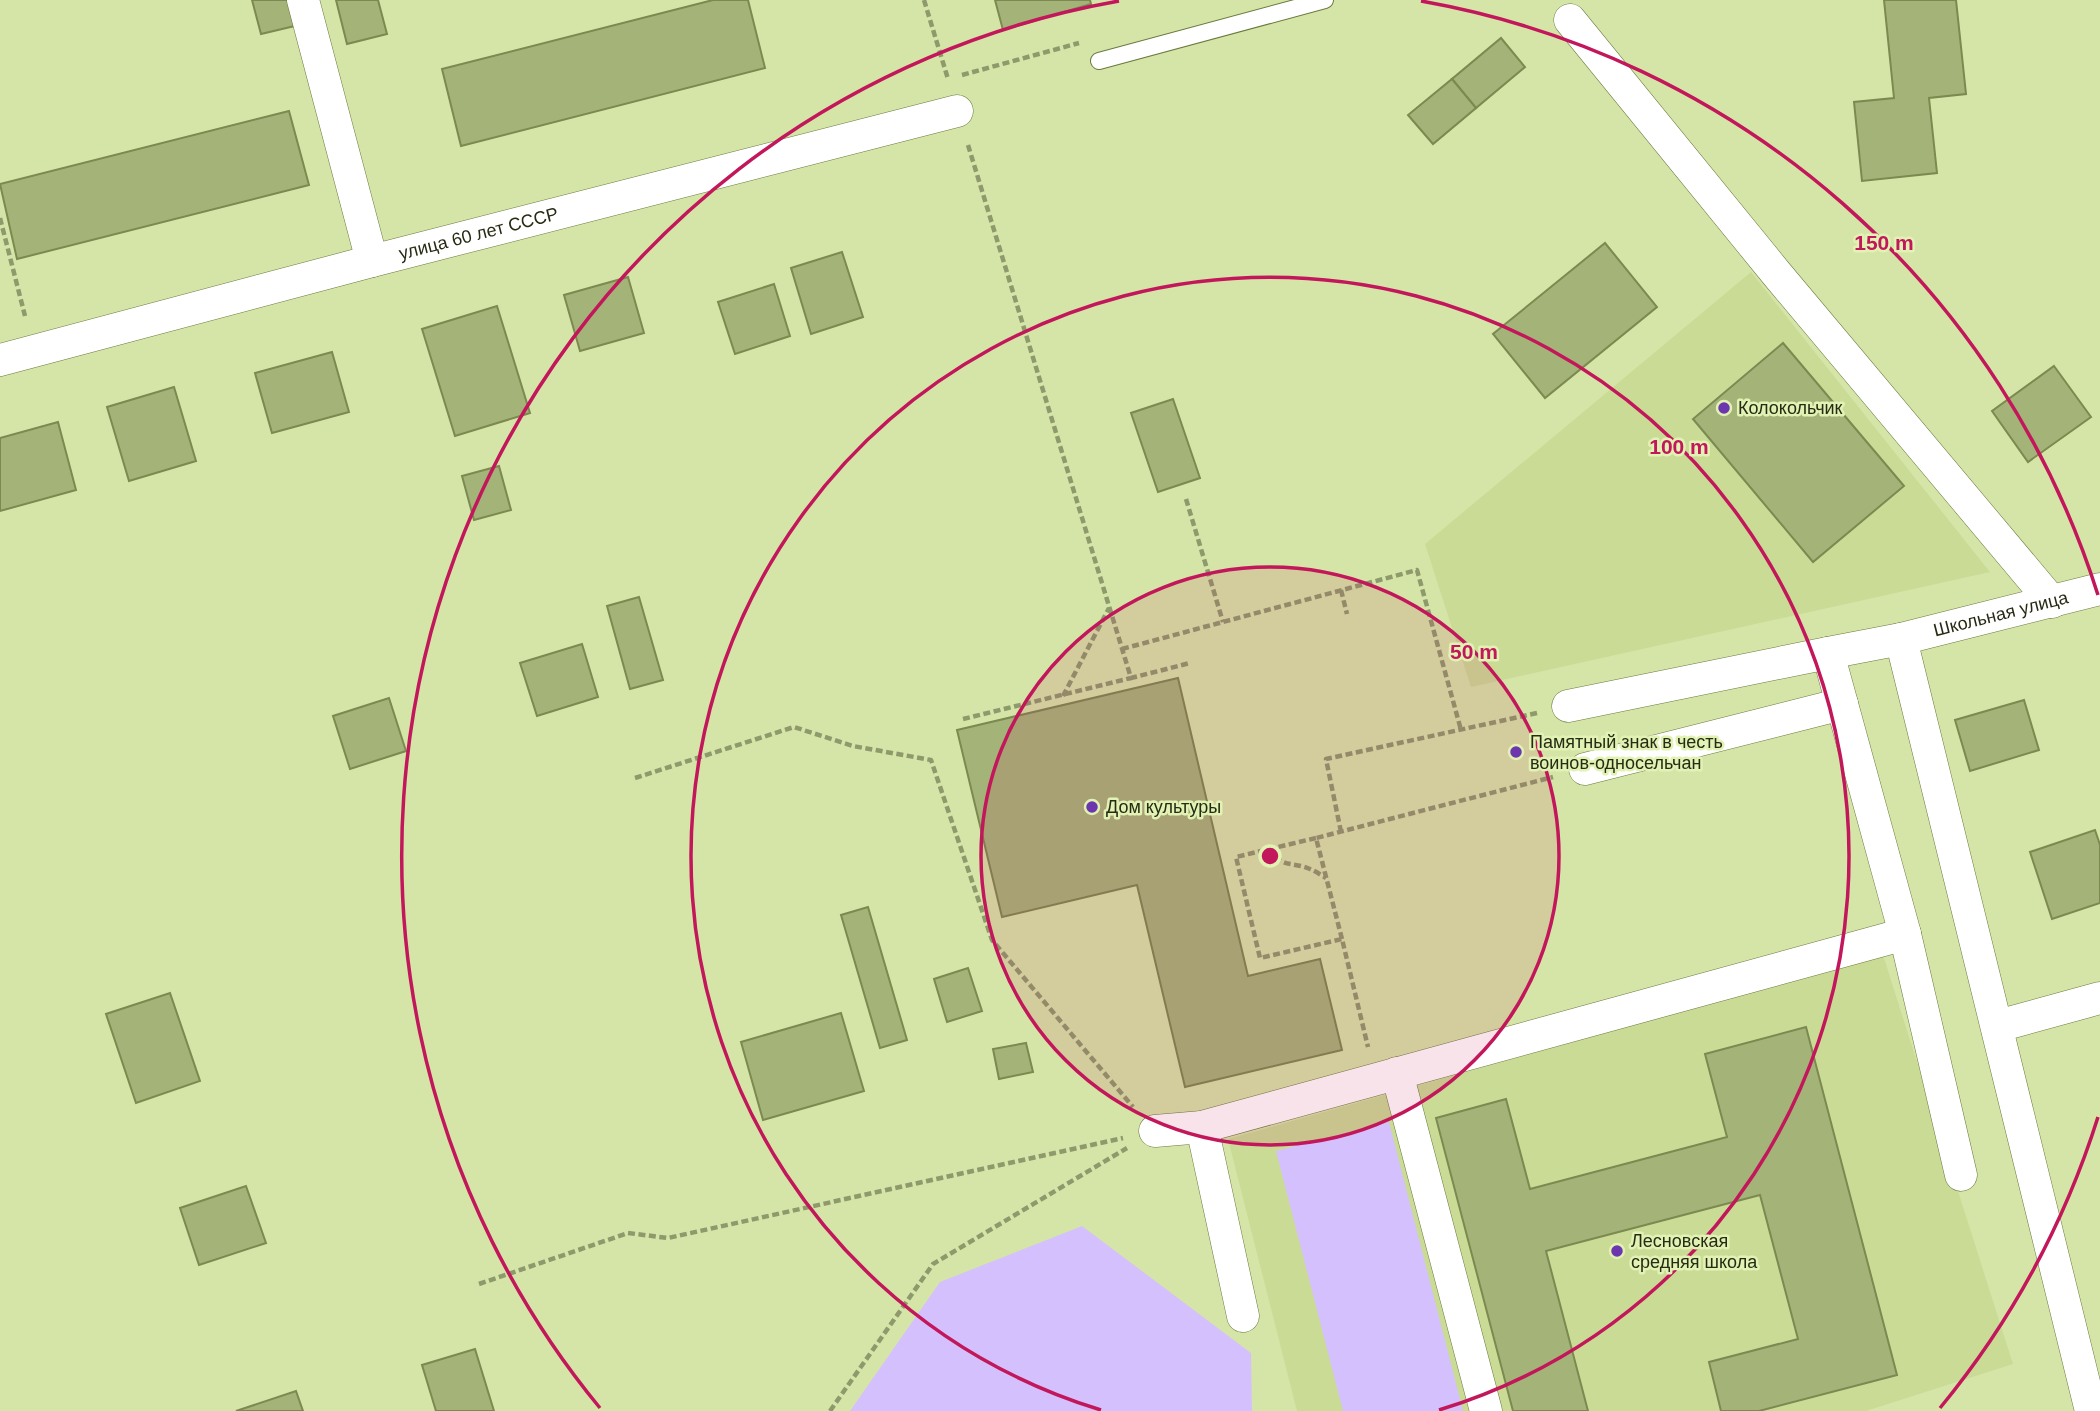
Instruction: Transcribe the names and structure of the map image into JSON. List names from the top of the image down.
{
  "streets": {
    "street": ["улица 60 лет СССР", "Школьная улица"]
  },
  "places": [
    "Колокольчик",
    "Памятный знак в честь воинов-односельчан",
    "Дом культуры",
    "Лесновская средняя школа"
  ],
  "rings": ["150 m", "100 m", "50 m"]
}
